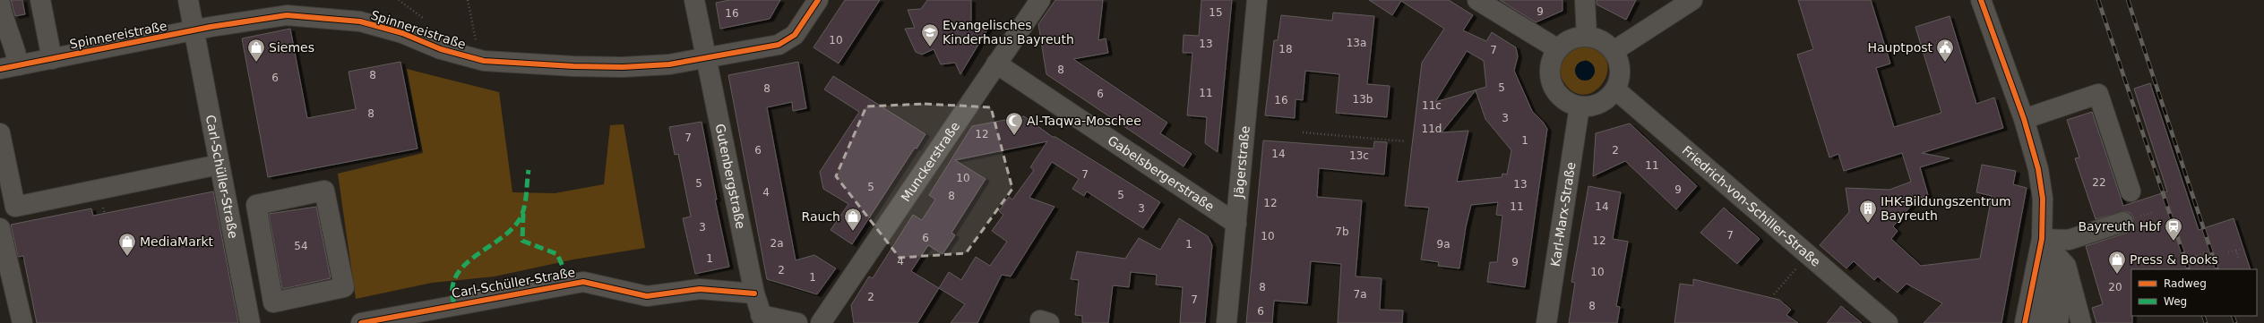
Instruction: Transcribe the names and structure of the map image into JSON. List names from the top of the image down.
{
  "streets": {
    "street": [
      "Spinnereistraße",
      "Munckerstraße",
      "Jägerstraße",
      "Gabelsbergerstraße",
      "Gutenbergstraße",
      "Carl-Schüller-Straße",
      "Friedrich-von-Schiller-Straße",
      "Karl-Marx-Straße"
    ]
  },
  "crossings": [
    ["Spinnereistraße", "Gutenbergstraße"],
    ["Spinnereistraße", "Carl-Schüller-Straße"],
    ["Munckerstraße", "Gabelsbergerstraße"],
    ["Jägerstraße", "Gabelsbergerstraße"],
    ["Gutenbergstraße", "Carl-Schüller-Straße"],
    ["Friedrich-von-Schiller-Straße", "Karl-Marx-Straße"]
  ],
  "places": {
    "school or university": ["Evangelisches Kinderhaus Bayreuth"],
    "shop": [
      "Siemes",
      "Rauch",
      "MediaMarkt",
      "Press & Books"
    ],
    "public building": ["Hauptpost"],
    "mosque": ["Al-Taqwa-Moschee"],
    "building": ["IHK-Bildungszentrum Bayreuth"],
    "station": ["Bayreuth Hbf"]
  },
  "house_numbers": [
    "9",
    "15",
    "16",
    "10",
    "13a",
    "13",
    "18",
    "7",
    "8",
    "8",
    "6",
    "5",
    "8",
    "11",
    "6",
    "13b",
    "16",
    "11c",
    "8",
    "3",
    "11d",
    "12",
    "7",
    "1",
    "6",
    "2",
    "14",
    "13c",
    "11",
    "7",
    "10",
    "22",
    "5",
    "13",
    "5",
    "9",
    "4",
    "5",
    "8",
    "12",
    "11",
    "14",
    "3",
    "3",
    "7b",
    "7",
    "10",
    "6",
    "12",
    "2a",
    "1",
    "9a",
    "54",
    "1",
    "4",
    "9",
    "2",
    "10",
    "1",
    "8",
    "20",
    "7a",
    "2",
    "7",
    "8",
    "6"
  ],
  "legend": ["Radweg", "Weg"]
}
